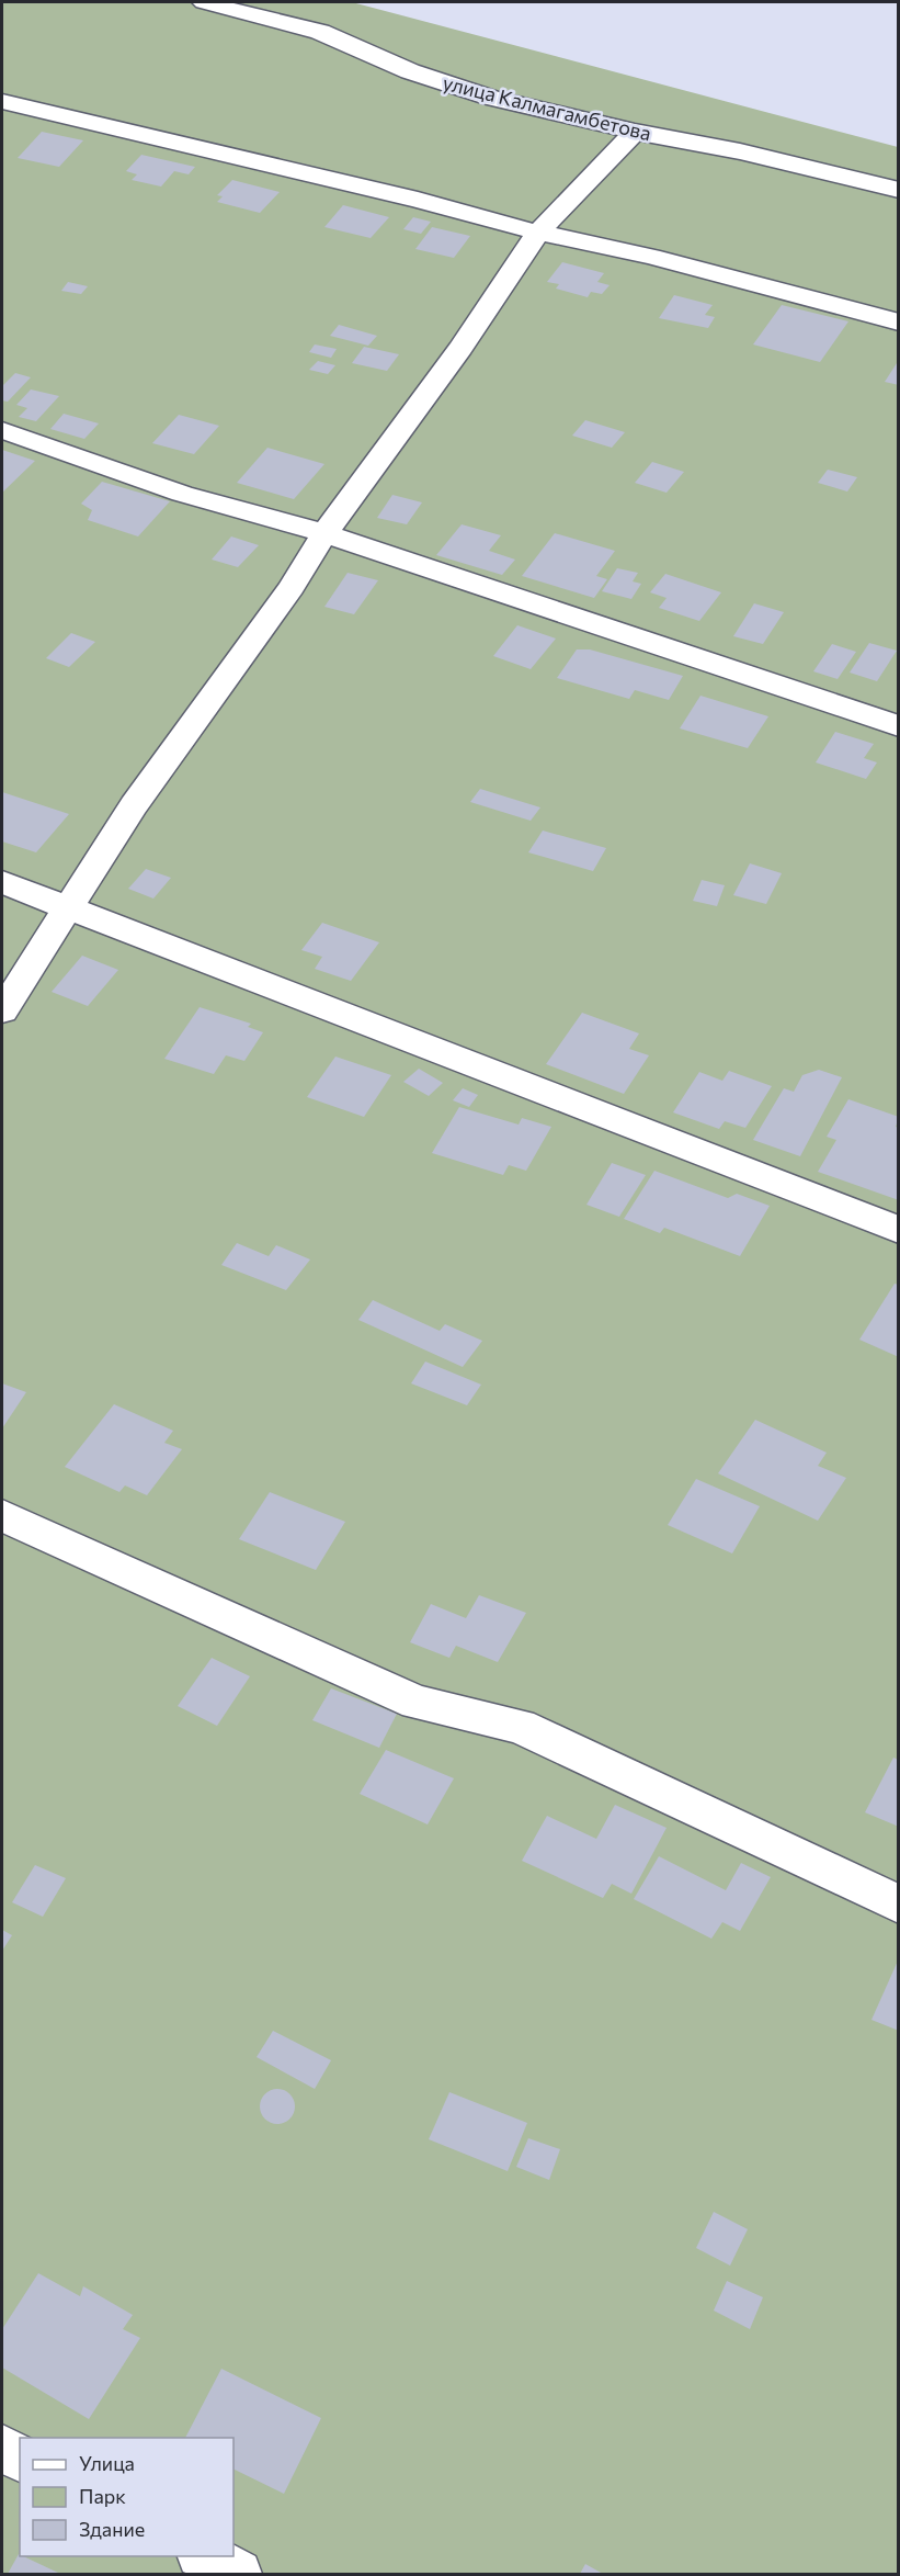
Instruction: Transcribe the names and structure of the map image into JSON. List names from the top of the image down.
{
  "streets": {
    "street": ["улица Калмагамбетова"]
  },
  "legend": ["Улица", "Парк", "Здание"]
}
